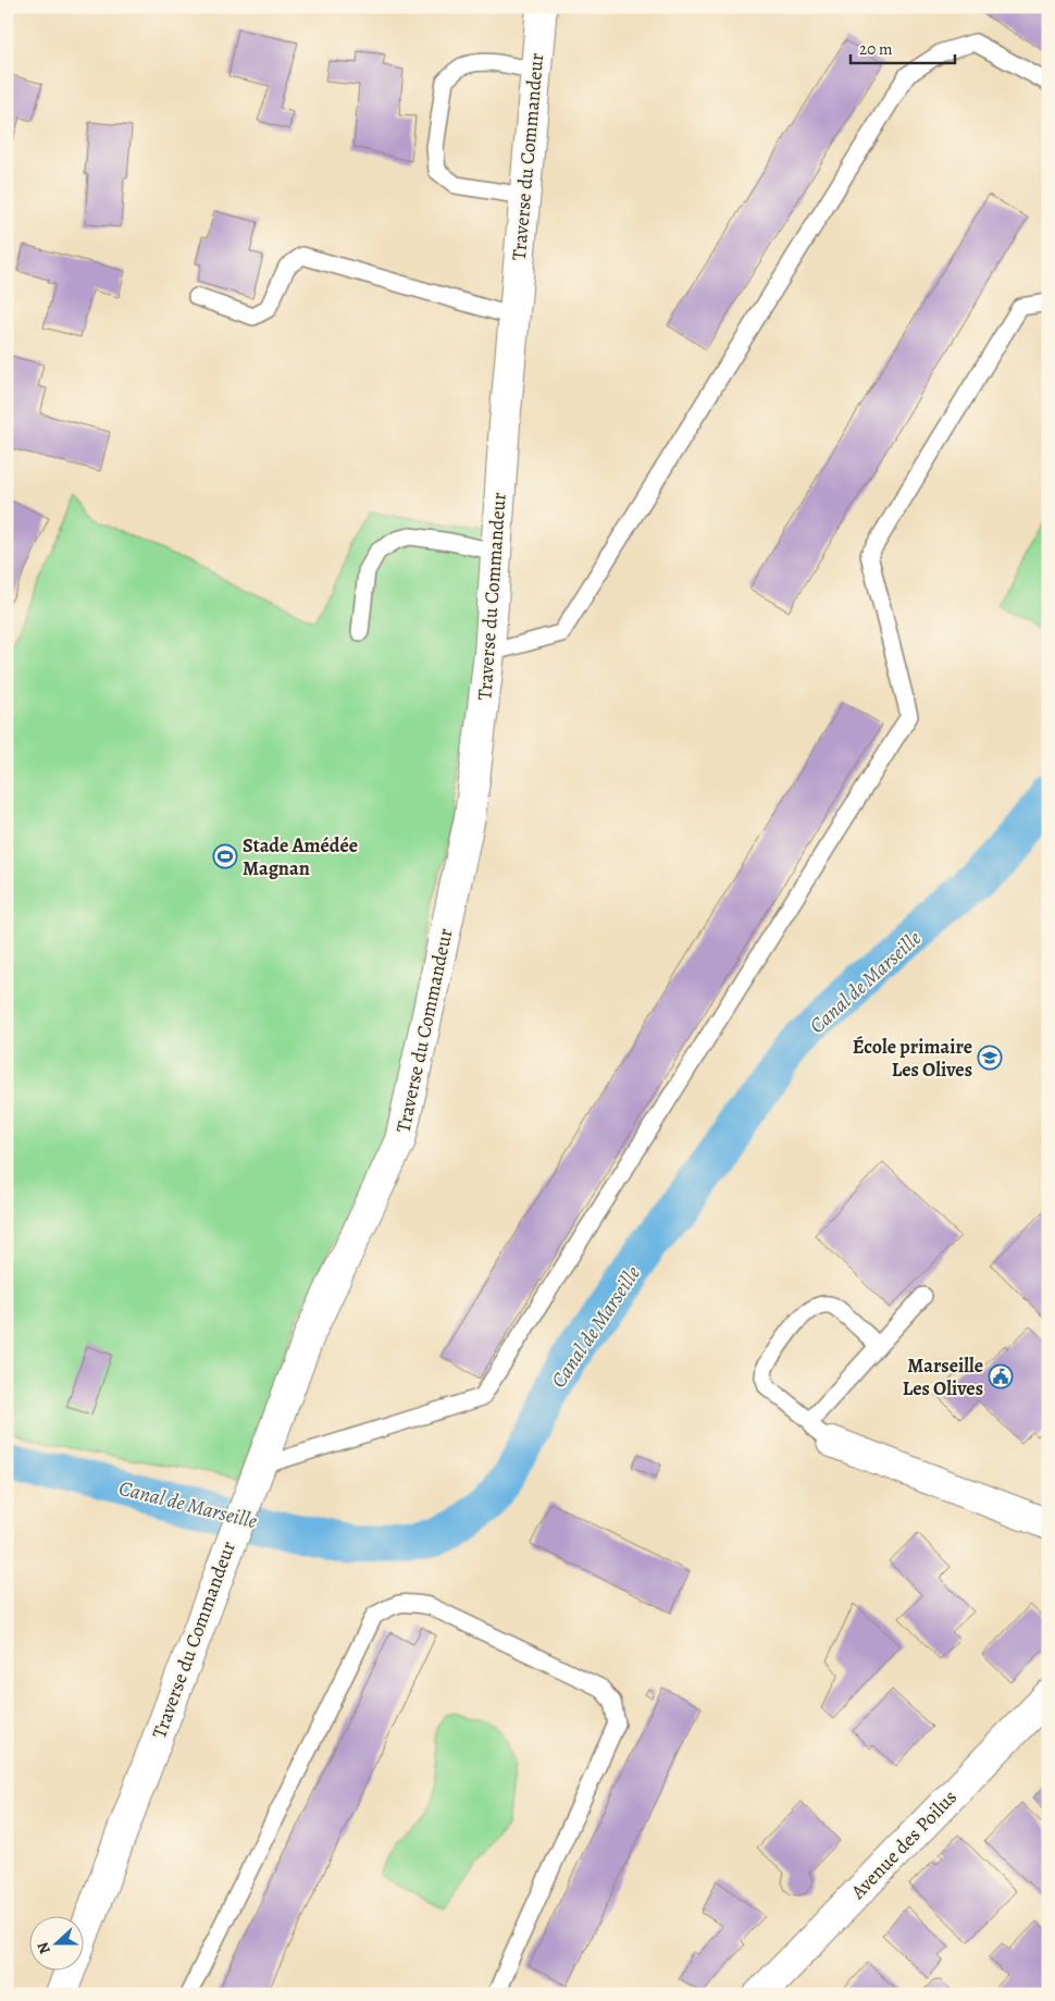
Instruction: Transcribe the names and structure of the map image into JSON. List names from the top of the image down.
{
  "streets": {
    "street": ["Traverse du Commandeur", "Avenue des Poilus"]
  },
  "water": ["Canal de Marseille"],
  "places": {
    "sports": ["Stade Amédée Magnan"],
    "school or university": ["École primaire Les Olives"],
    "public building": ["Marseille Les Olives"]
  },
  "scale_bar": "20 m",
  "north": "left"
}
